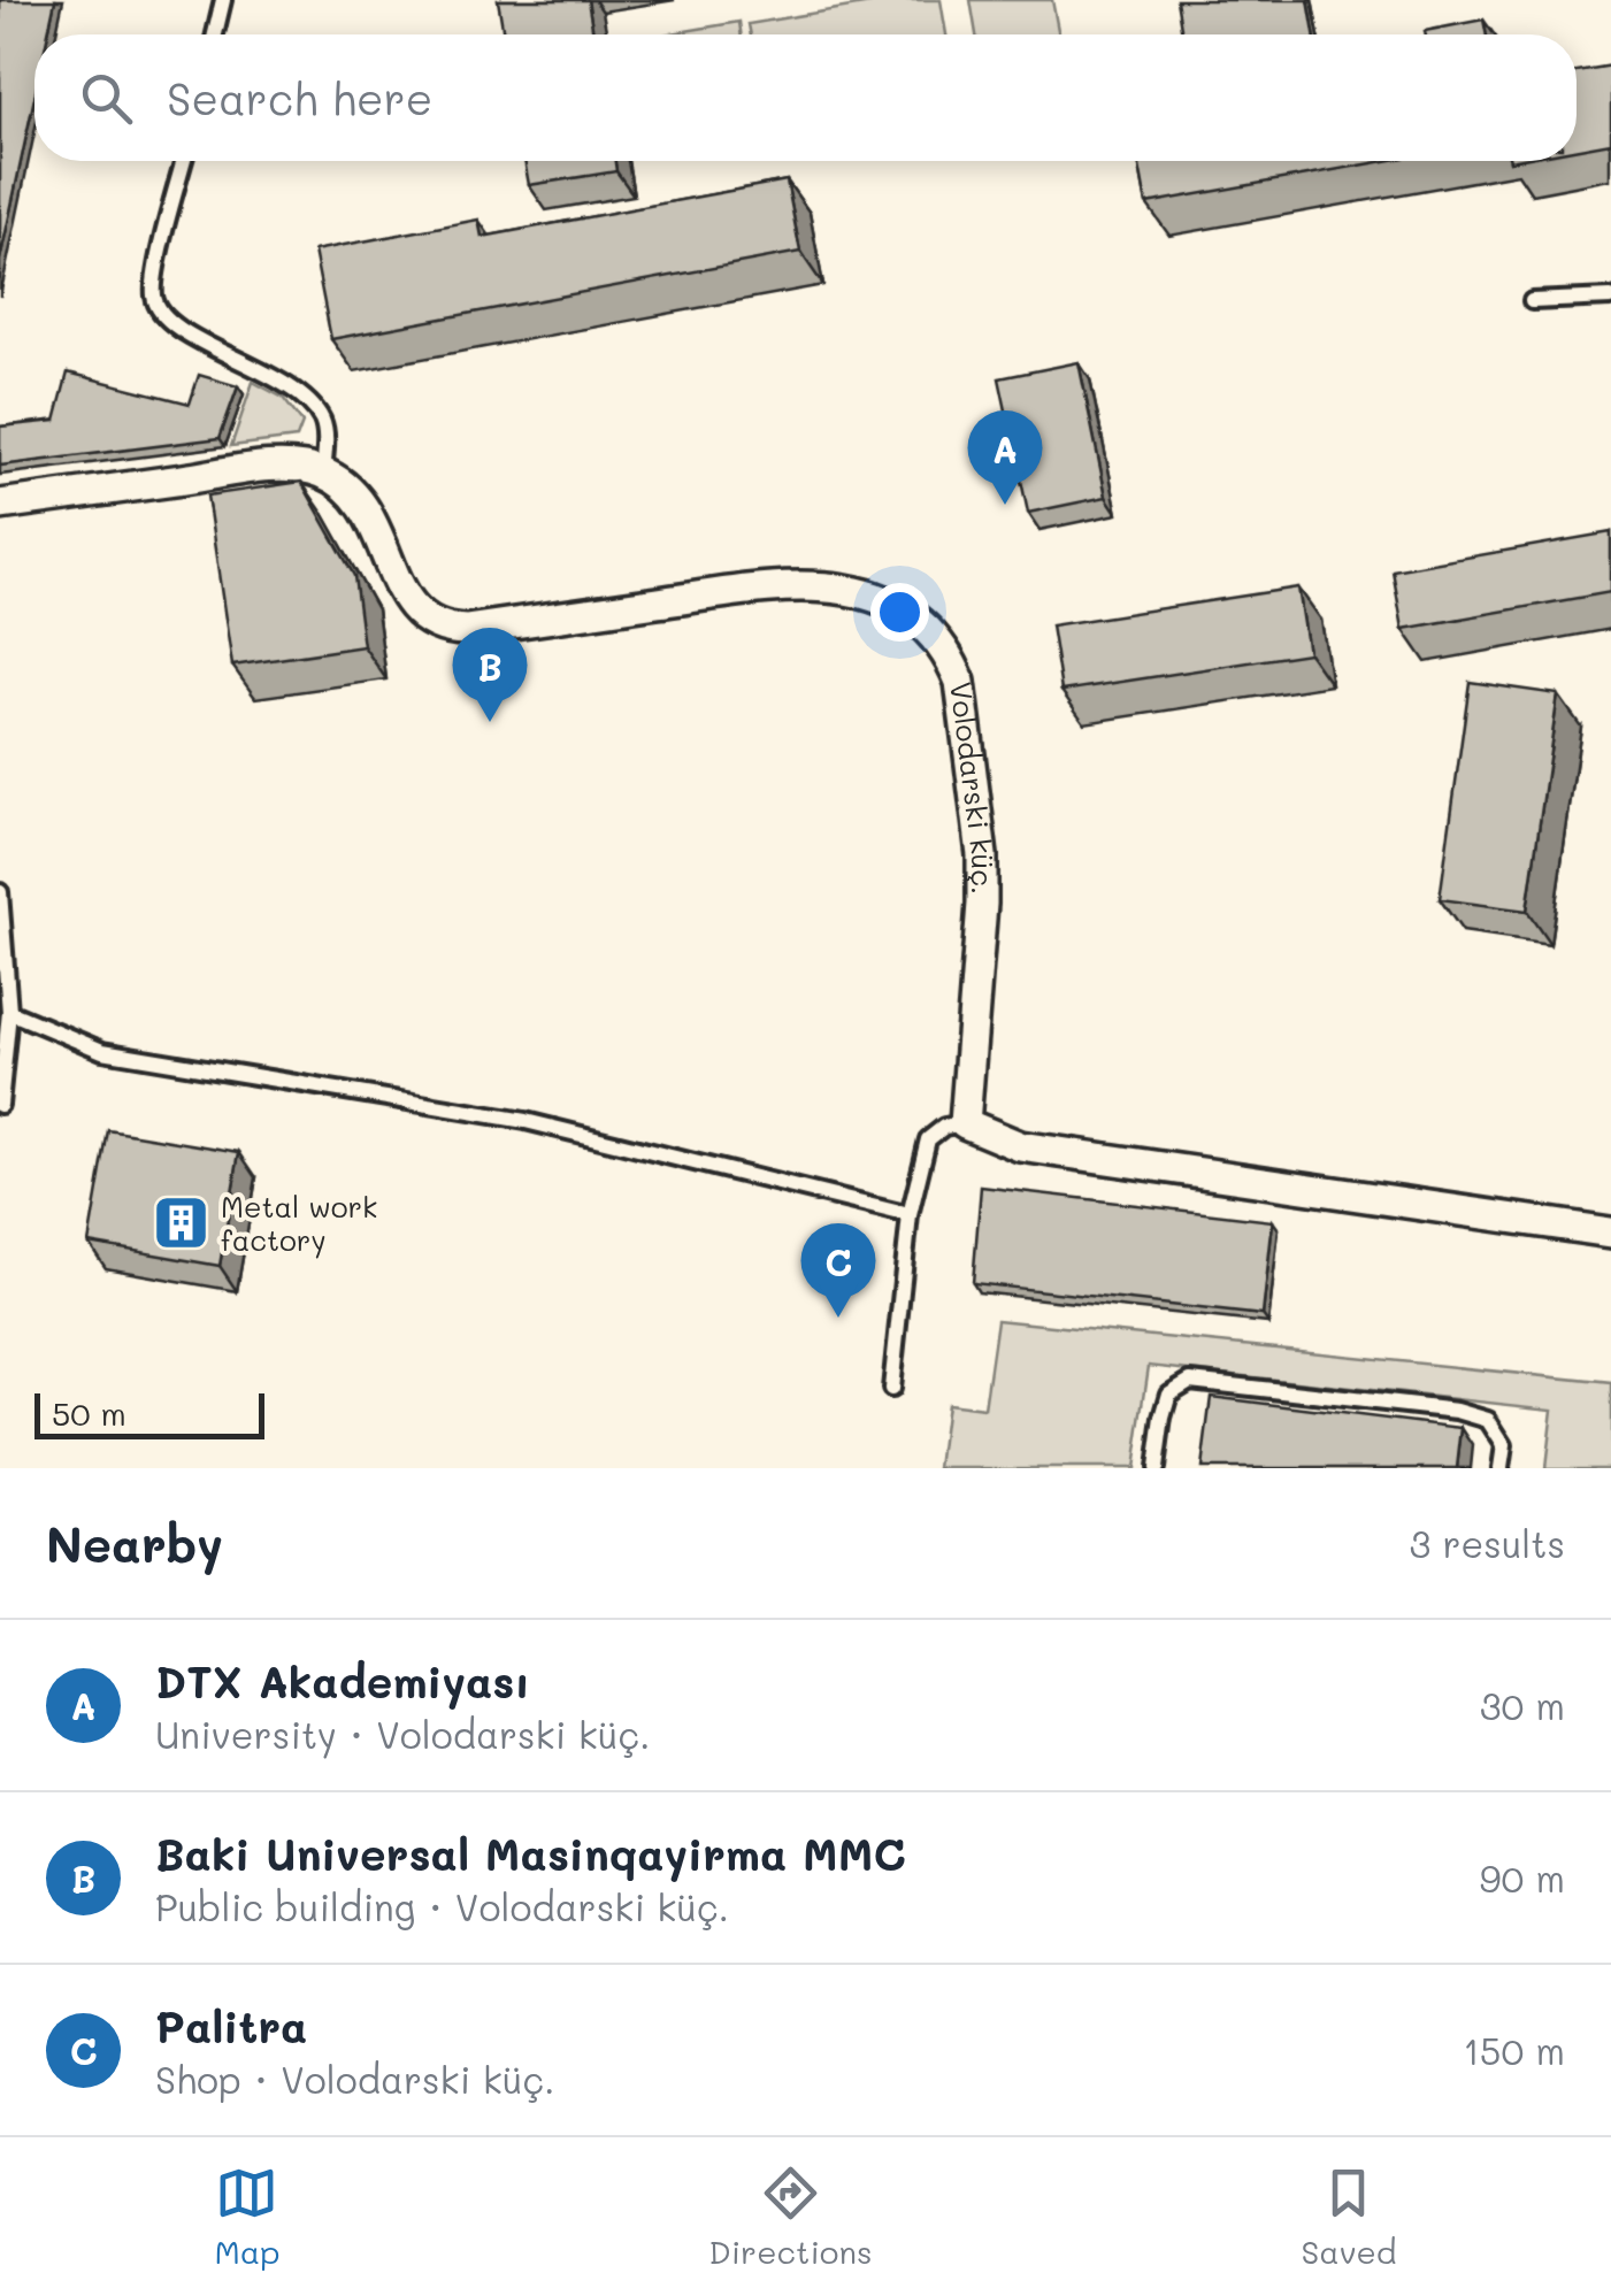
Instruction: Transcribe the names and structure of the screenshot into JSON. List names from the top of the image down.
{
  "streets": {
    "street": ["Volodarski küç."]
  },
  "places": {
    "building": ["Metal work factory"]
  },
  "scale_bar": "50 m",
  "page": {
    "search": "Search here",
    "pins": ["A", "B", "C"],
    "scale": "50 m",
    "heading": ["Nearby", "3 results"],
    "list": [
      {
        "mark": "A",
        "name": "DTX Akademiyası",
        "note": "University · Volodarski küç.",
        "value": "30 m"
      },
      {
        "mark": "B",
        "name": "Baki Universal Masinqayirma MMC",
        "note": "Public building · Volodarski küç.",
        "value": "90 m"
      },
      {
        "mark": "C",
        "name": "Palitra",
        "note": "Shop · Volodarski küç.",
        "value": "150 m"
      }
    ],
    "nav": ["Map", "Directions", "Saved"]
  }
}
